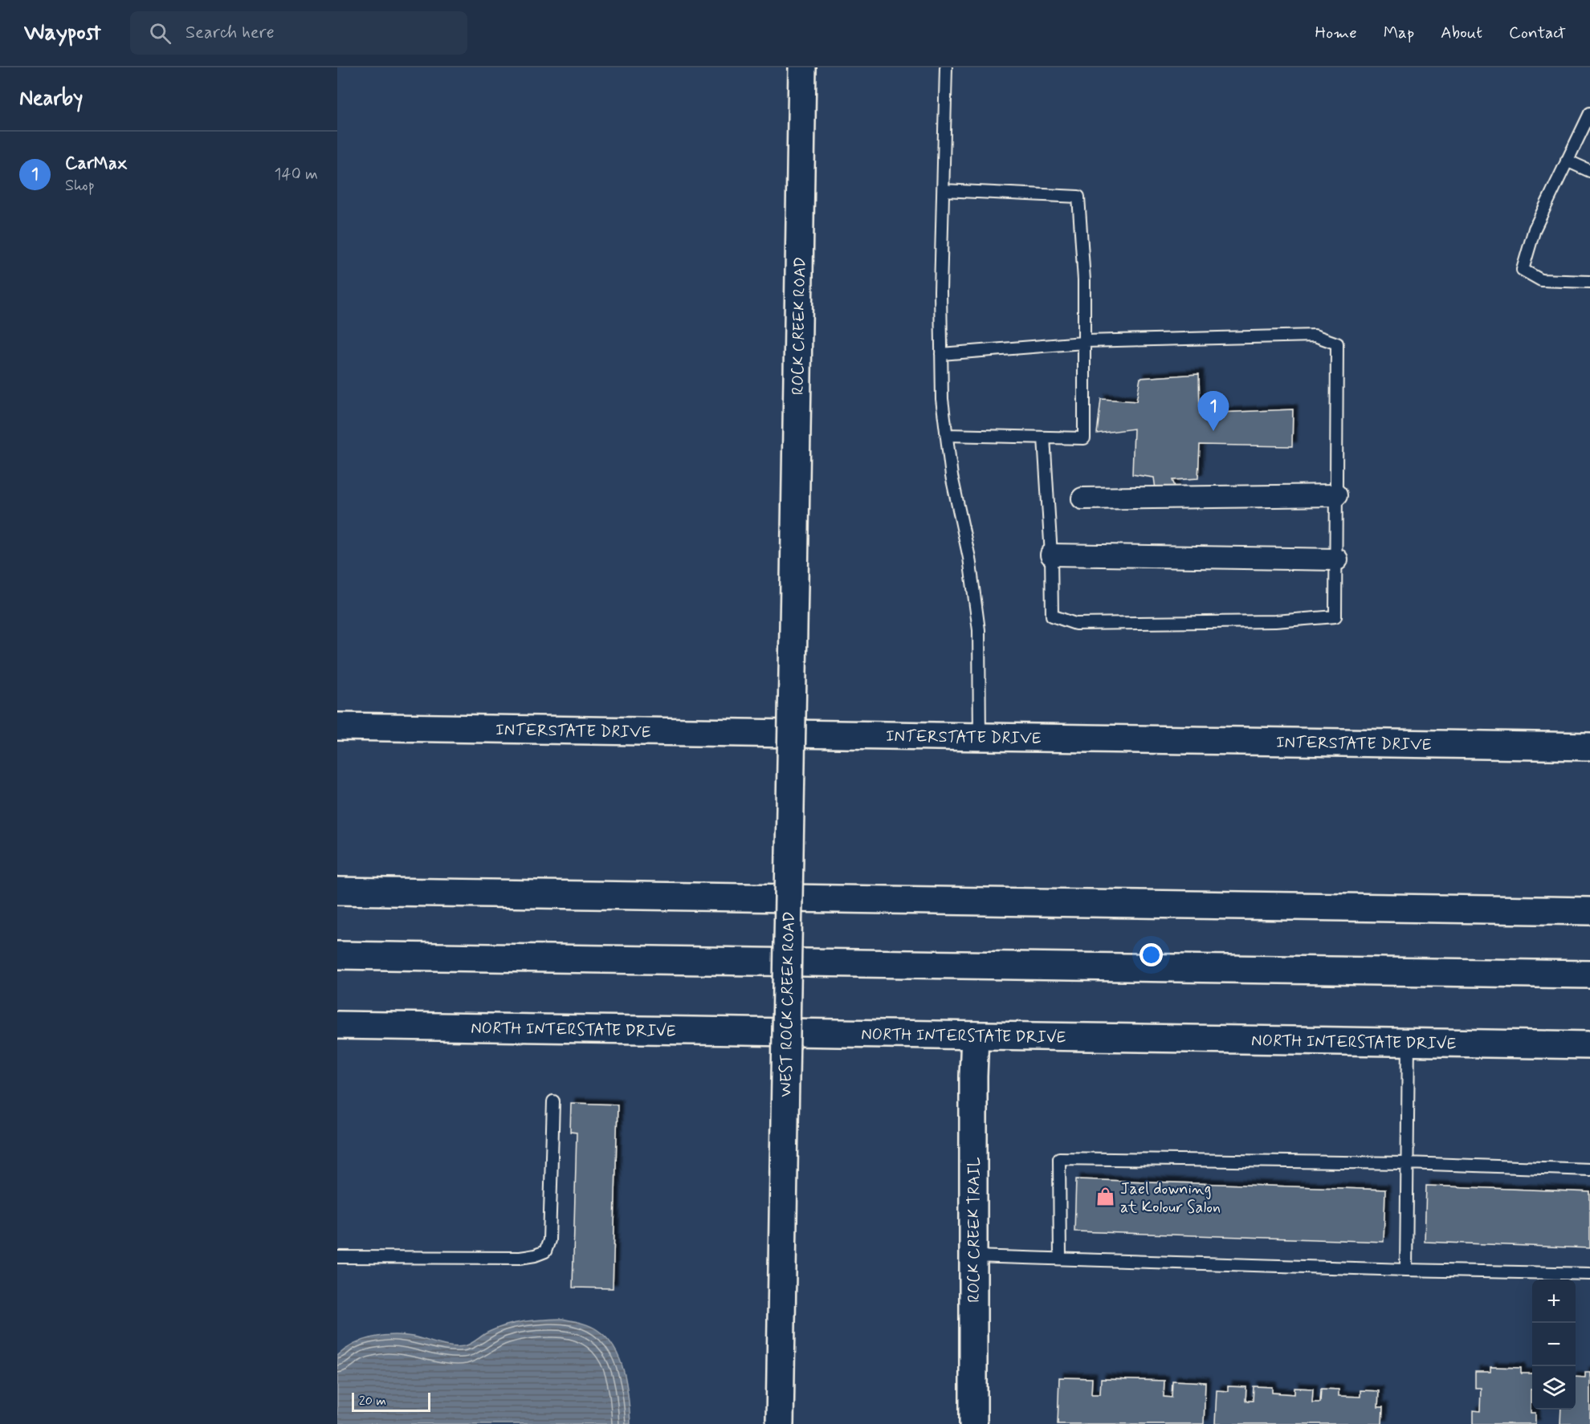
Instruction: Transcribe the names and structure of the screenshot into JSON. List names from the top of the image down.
{
  "streets": {
    "main road": [
      "ROCK CREEK ROAD",
      "INTERSTATE DRIVE",
      "WEST ROCK CREEK ROAD",
      "NORTH INTERSTATE DRIVE",
      "ROCK CREEK TRAIL"
    ]
  },
  "crossings": [
    ["ROCK CREEK ROAD", "WEST ROCK CREEK ROAD"],
    ["NORTH INTERSTATE DRIVE", "ROCK CREEK TRAIL"]
  ],
  "places": {
    "shop": ["Jael downing at Kolour Salon"]
  },
  "scale_bar": "20 m",
  "page": {
    "header": "Waypost",
    "search": "Search here",
    "nav": [
      "Home",
      "Map",
      "About",
      "Contact"
    ],
    "heading": "Nearby",
    "list": [
      {
        "mark": "1",
        "name": "CarMax",
        "note": "Shop",
        "value": "140 m"
      }
    ],
    "pins": "1",
    "map_buttons": ["+", "−"],
    "scale": "20 m"
  }
}
